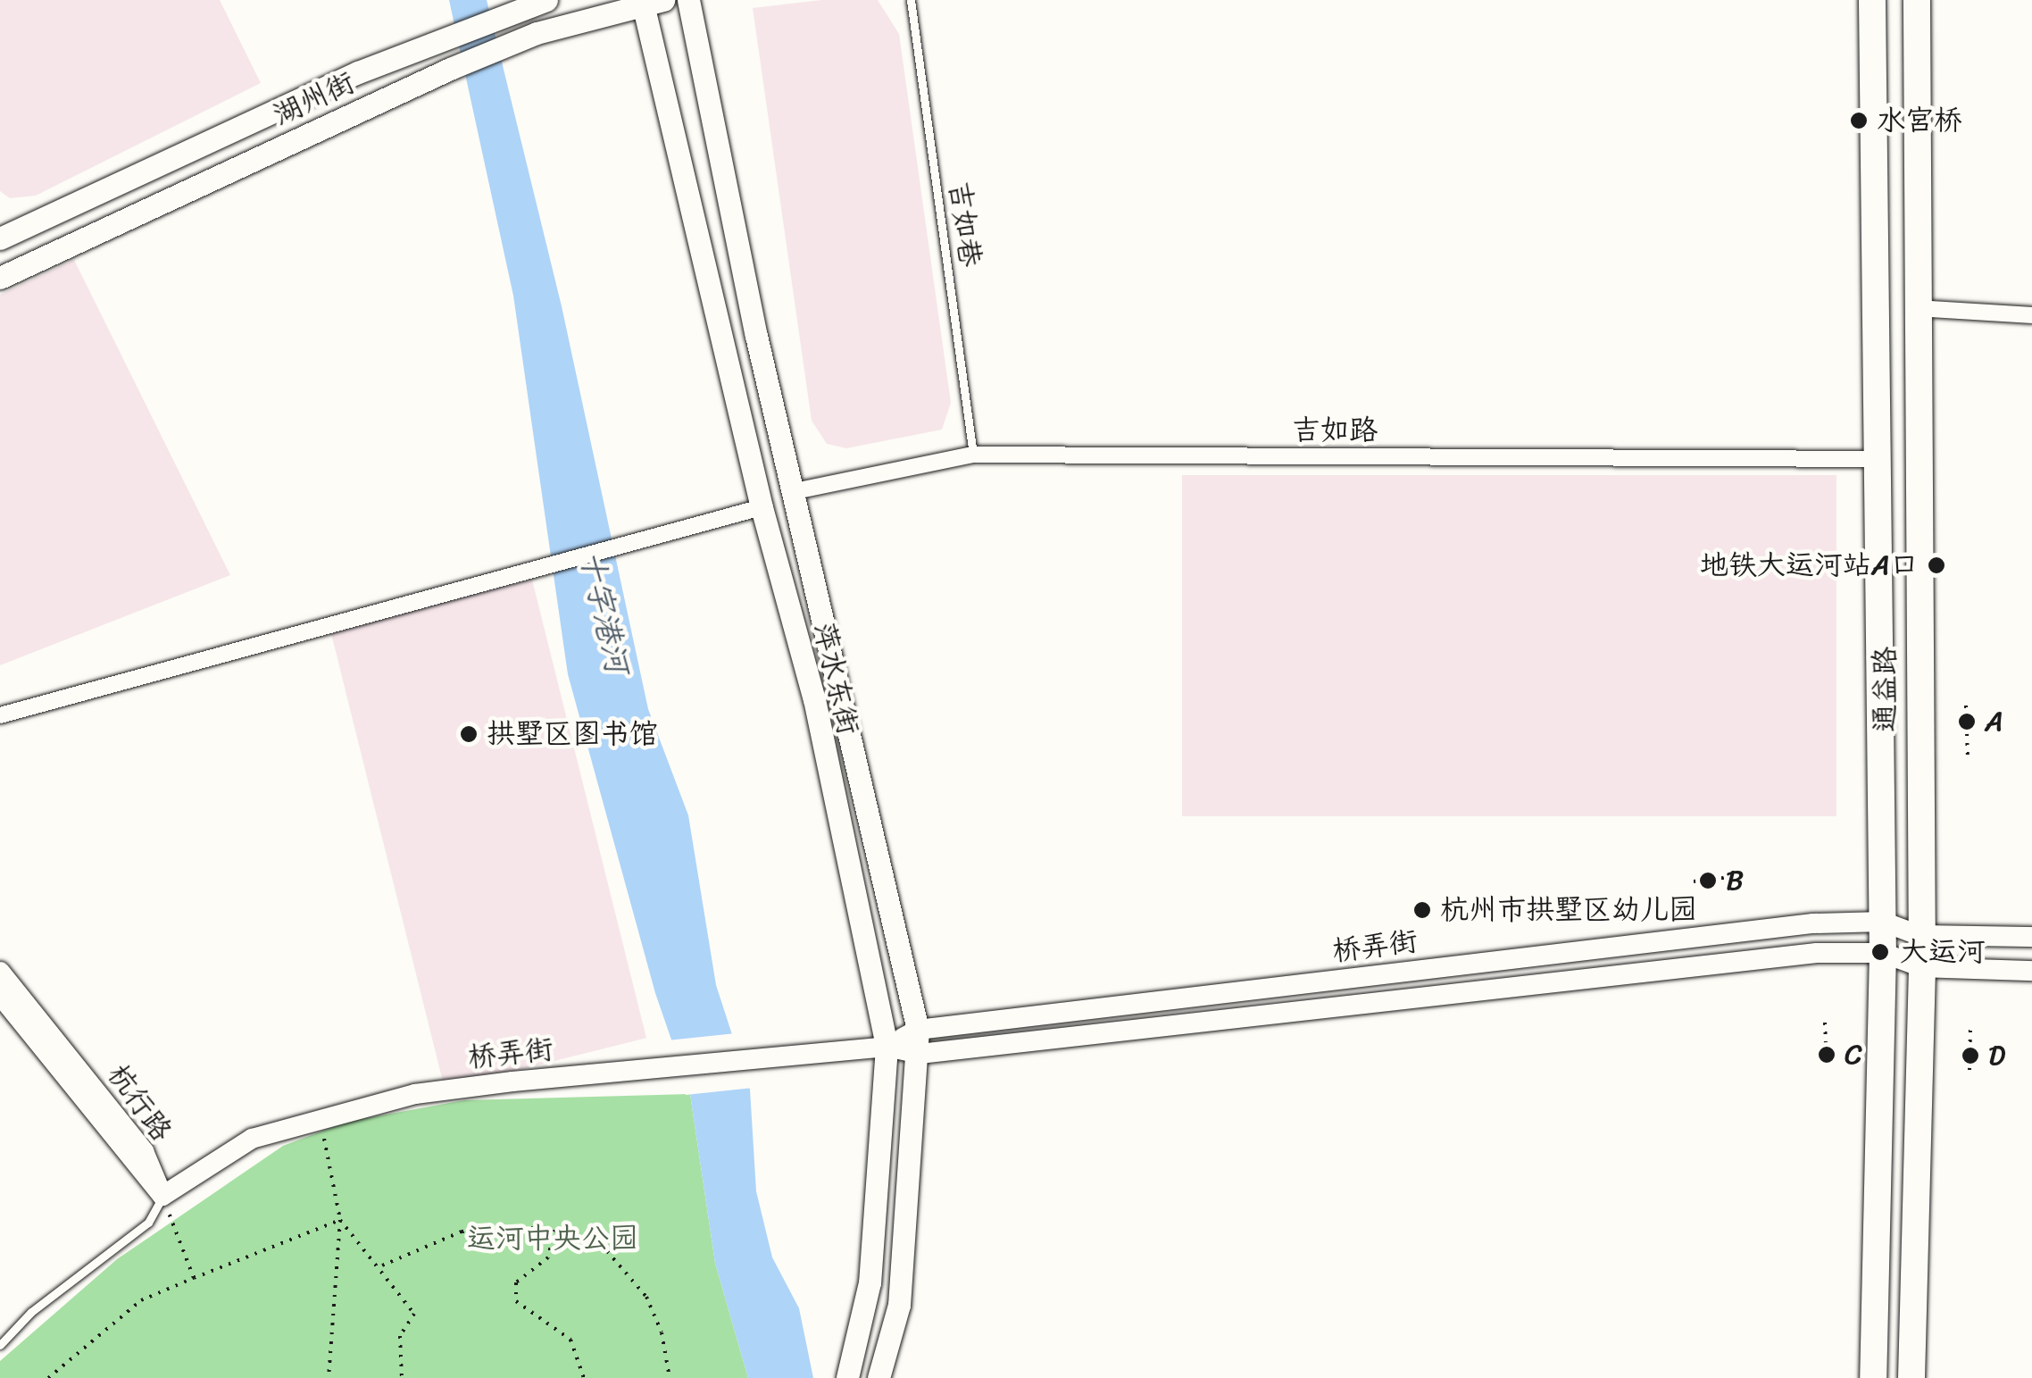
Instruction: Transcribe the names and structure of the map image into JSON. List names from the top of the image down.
{
  "streets": {
    "main road": ["湖州街", "萍水东街", "通益路"],
    "street": ["吉如路", "桥弄街", "杭行路"],
    "lane": ["吉如巷"]
  },
  "crossings": [
    ["湖州街", "萍水东街"],
    ["吉如巷", "吉如路"],
    ["吉如路", "萍水东街"],
    ["吉如路", "通益路"],
    ["萍水东街", "桥弄街"],
    ["通益路", "桥弄街"],
    ["桥弄街", "杭行路"]
  ],
  "water": ["十字港河"],
  "parks": ["运河中央公园"],
  "places": [
    "水宫桥",
    "地铁大运河站A口",
    "A",
    "拱墅区图书馆",
    "B",
    "杭州市拱墅区幼儿园",
    "大运河",
    "C",
    "D"
  ]
}
